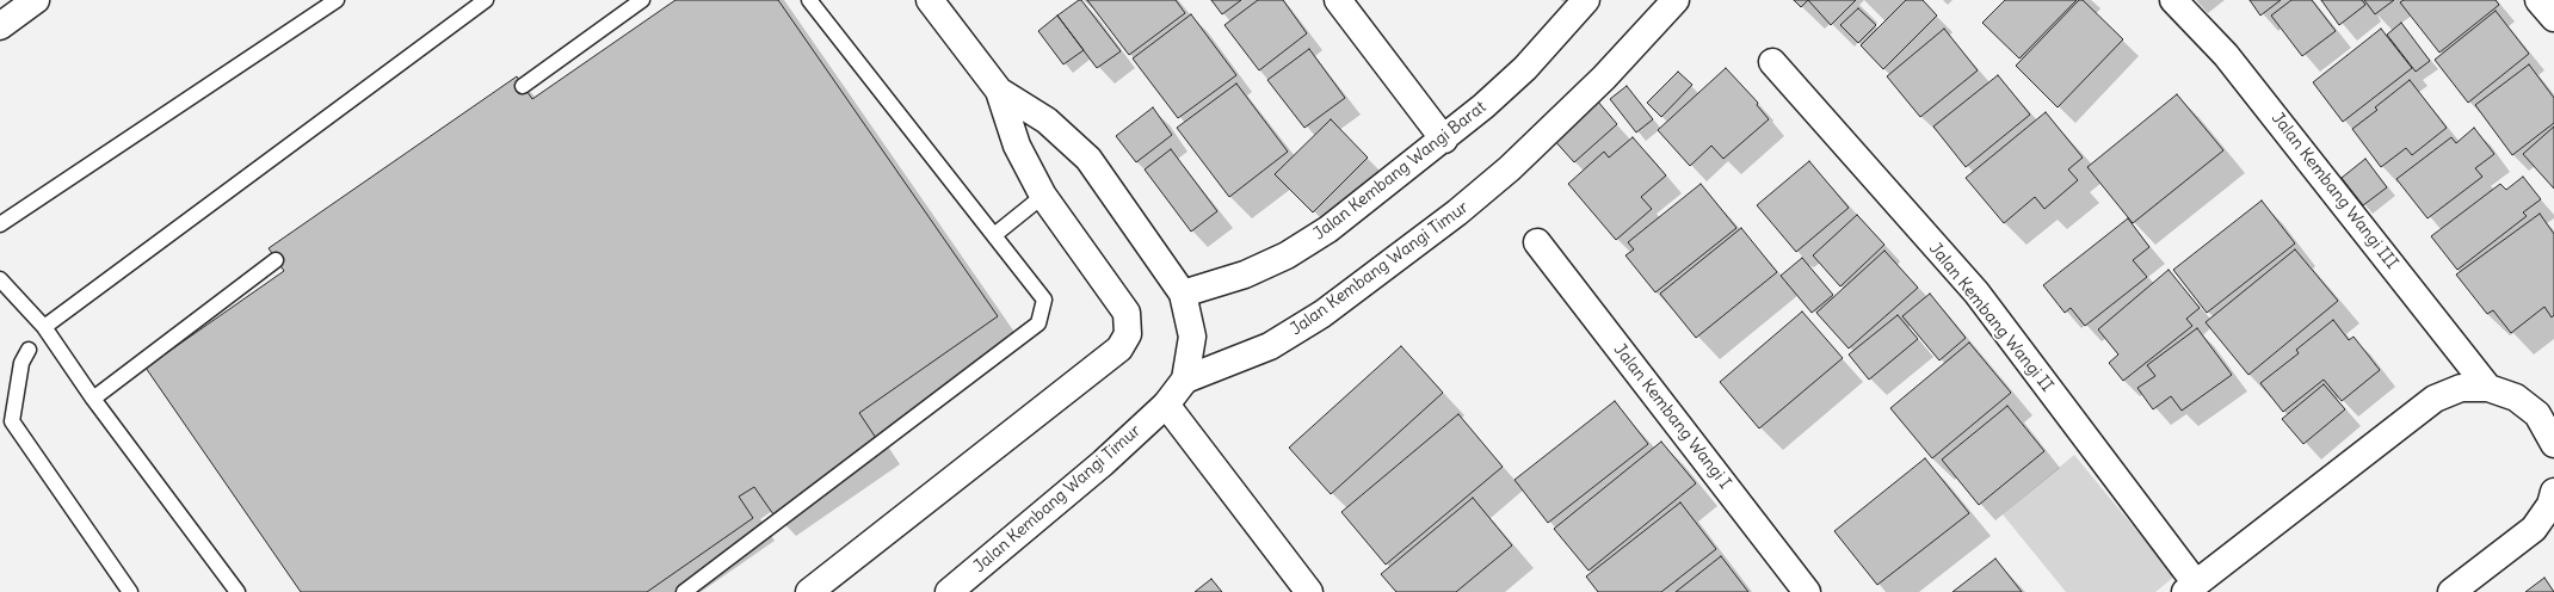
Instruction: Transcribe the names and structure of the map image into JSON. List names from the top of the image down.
{
  "streets": {
    "street": [
      "Jalan Kembang Wangi Barat",
      "Jalan Kembang Wangi III",
      "Jalan Kembang Wangi Timur",
      "Jalan Kembang Wangi II",
      "Jalan Kembang Wangi I"
    ]
  }
}
